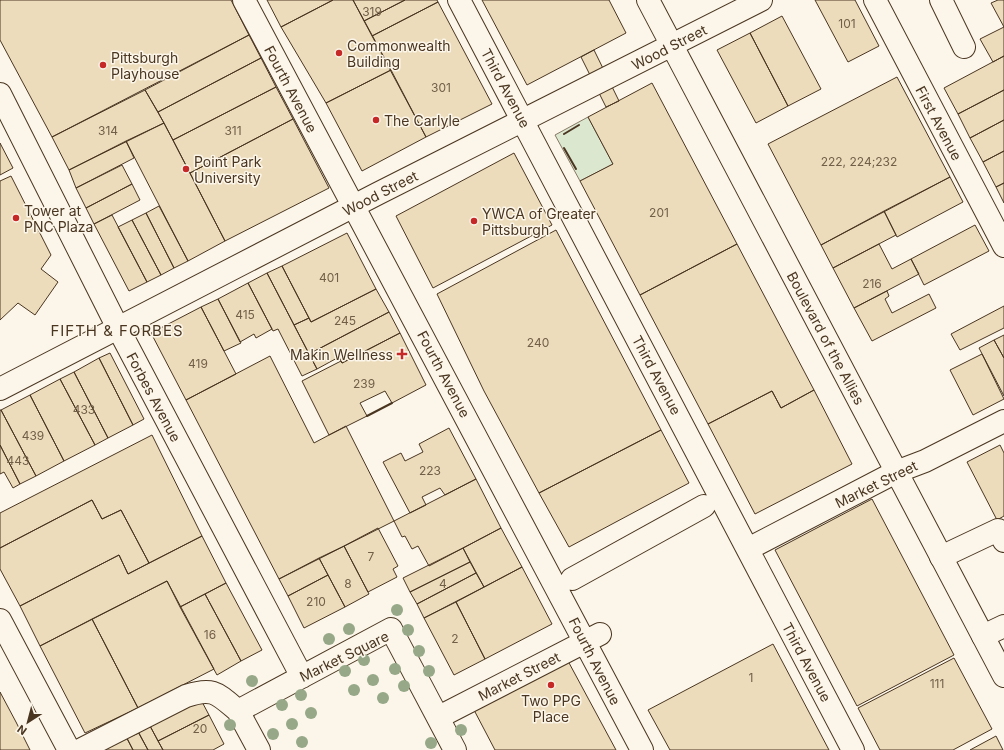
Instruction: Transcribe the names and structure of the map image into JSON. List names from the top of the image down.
{
  "streets": {
    "street": [
      "Wood Street",
      "Third Avenue",
      "Fourth Avenue",
      "First Avenue",
      "Boulevard of the Allies",
      "Forbes Avenue",
      "Market Street",
      "Market Square"
    ]
  },
  "crossings": [
    ["Wood Street", "Third Avenue"],
    ["Wood Street", "Fourth Avenue"],
    ["Wood Street", "Boulevard of the Allies"],
    ["Wood Street", "Forbes Avenue"],
    ["Third Avenue", "Market Street"],
    ["Fourth Avenue", "Market Street"],
    ["Boulevard of the Allies", "Market Street"],
    ["Forbes Avenue", "Market Square"],
    ["Market Street", "Market Square"]
  ],
  "districts": ["FIFTH & FORBES"],
  "places": {
    "other": [
      "Commonwealth Building",
      "Pittsburgh Playhouse",
      "The Carlyle",
      "Point Park University",
      "Tower at PNC Plaza",
      "YWCA of Greater Pittsburgh",
      "Two PPG Place"
    ],
    "health": ["Makin Wellness"]
  },
  "house_numbers": [
    "319",
    "101",
    "301",
    "314",
    "311",
    "222, 224;232",
    "201",
    "401",
    "216",
    "415",
    "245",
    "240",
    "419",
    "239",
    "433",
    "439",
    "443",
    "223",
    "7",
    "8",
    "4",
    "210",
    "16",
    "2",
    "1",
    "111",
    "20"
  ],
  "north": "bottom left"
}
